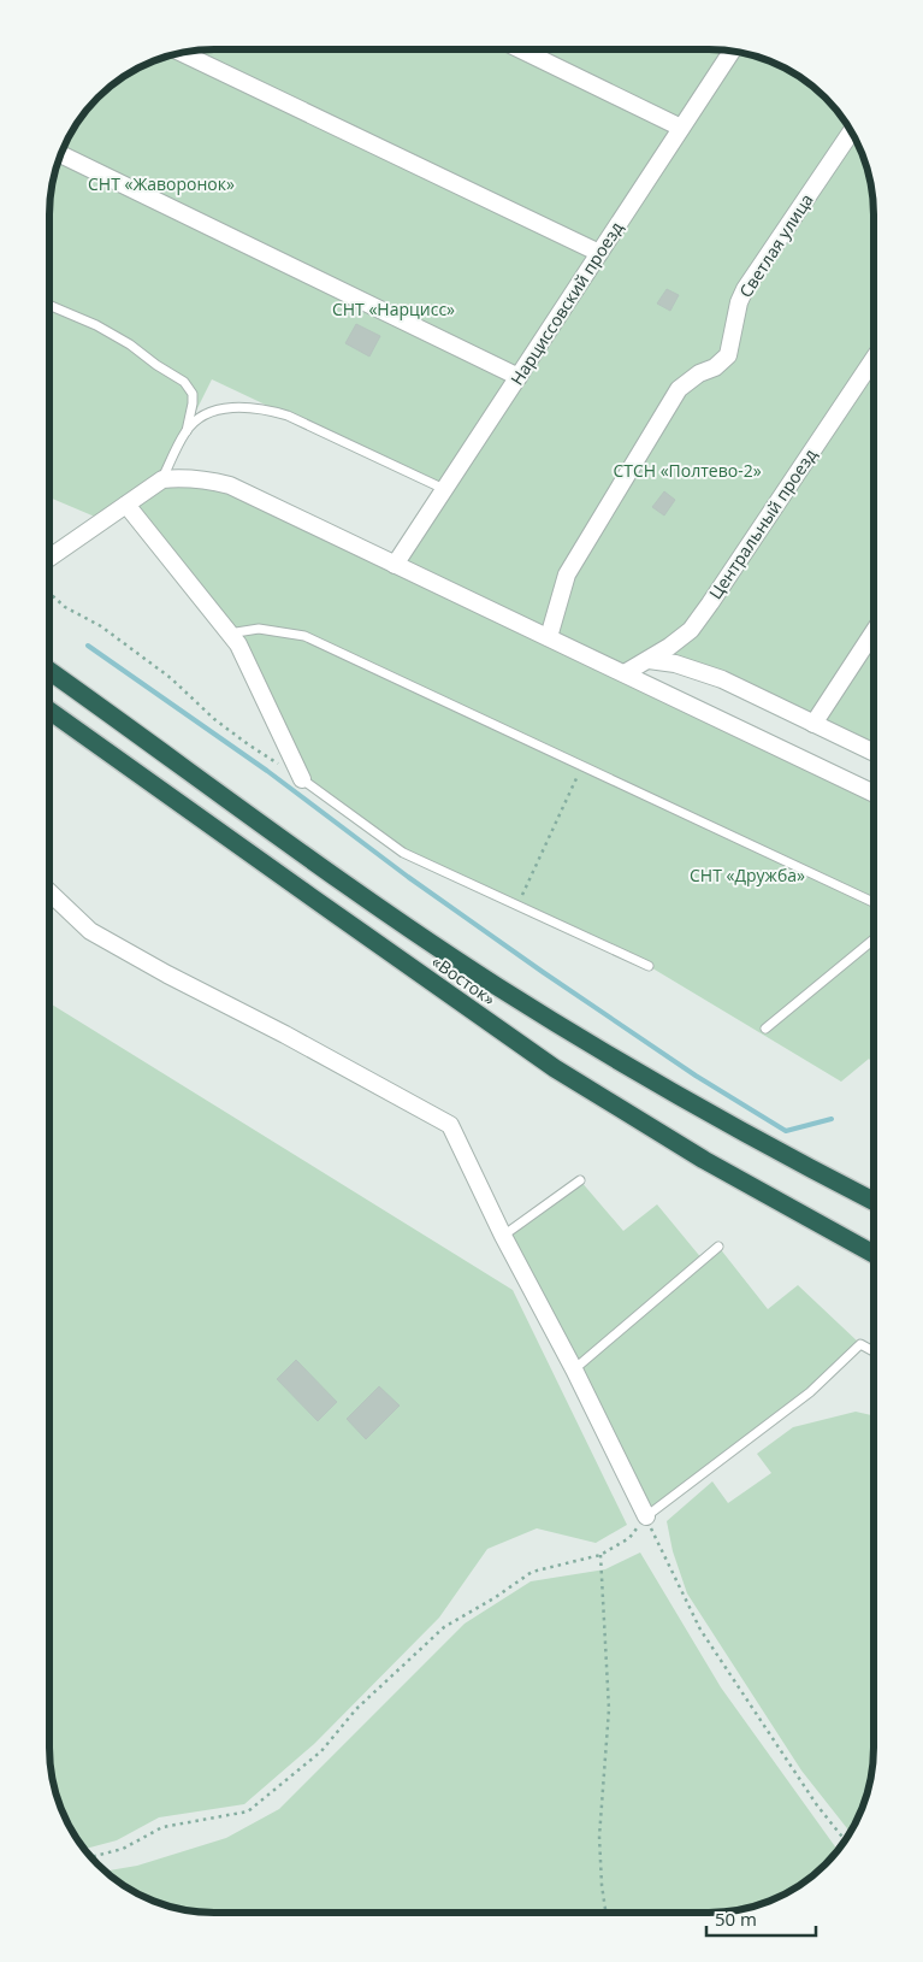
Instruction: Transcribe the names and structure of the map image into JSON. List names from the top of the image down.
{
  "streets": {
    "highway": ["«Восток»"],
    "street": ["Светлая улица", "Нарциссовский проезд", "Центральный проезд"]
  },
  "parks": [
    "СНТ «Жаворонок»",
    "СНТ «Нарцисс»",
    "СТСН «Полтево-2»",
    "СНТ «Дружба»"
  ],
  "scale_bar": "50 m"
}
